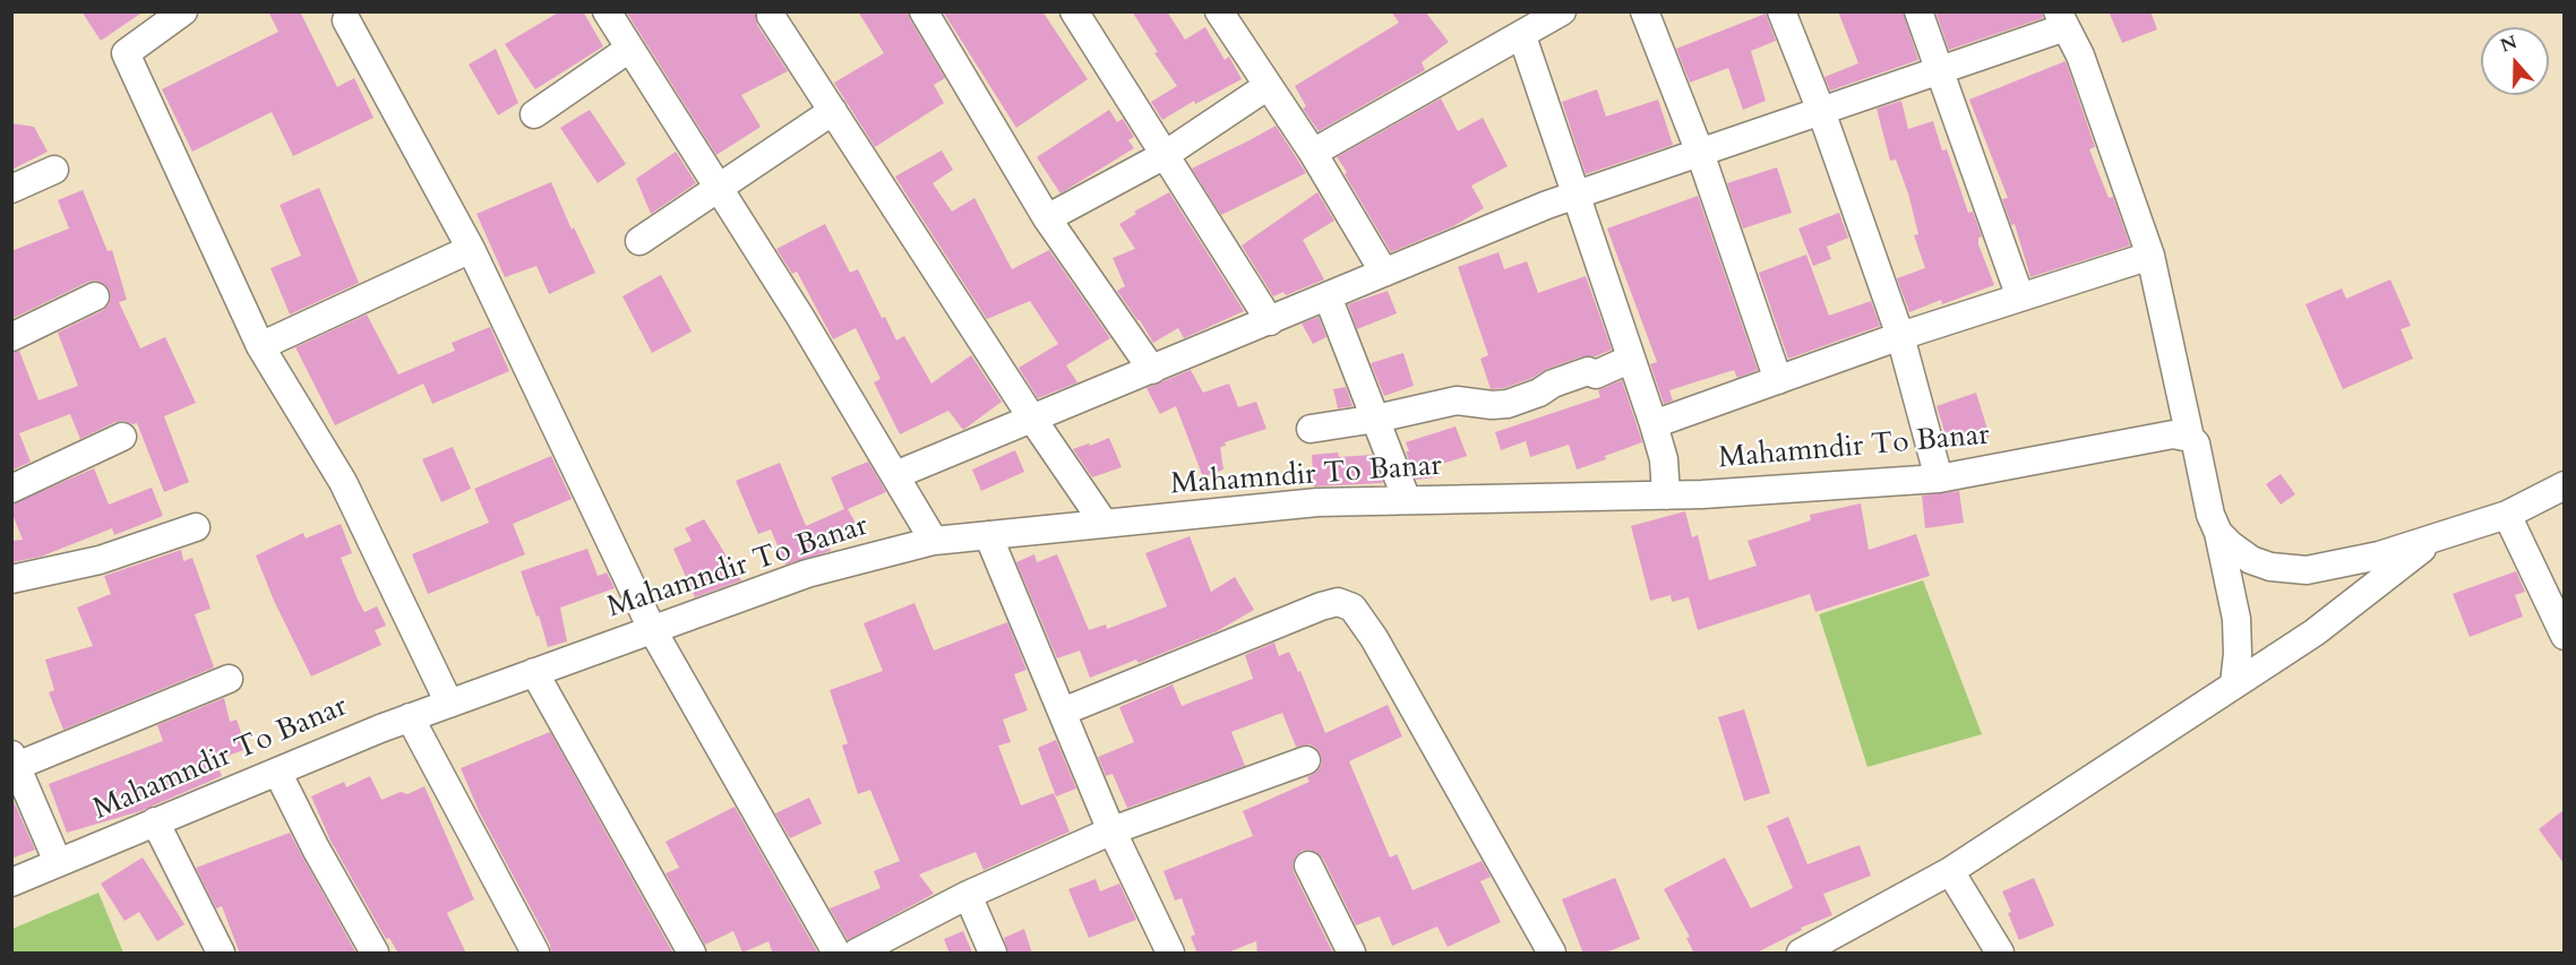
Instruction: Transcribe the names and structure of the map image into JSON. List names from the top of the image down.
{
  "streets": {
    "street": ["Mahamndir To Banar"]
  },
  "north": "top"
}
